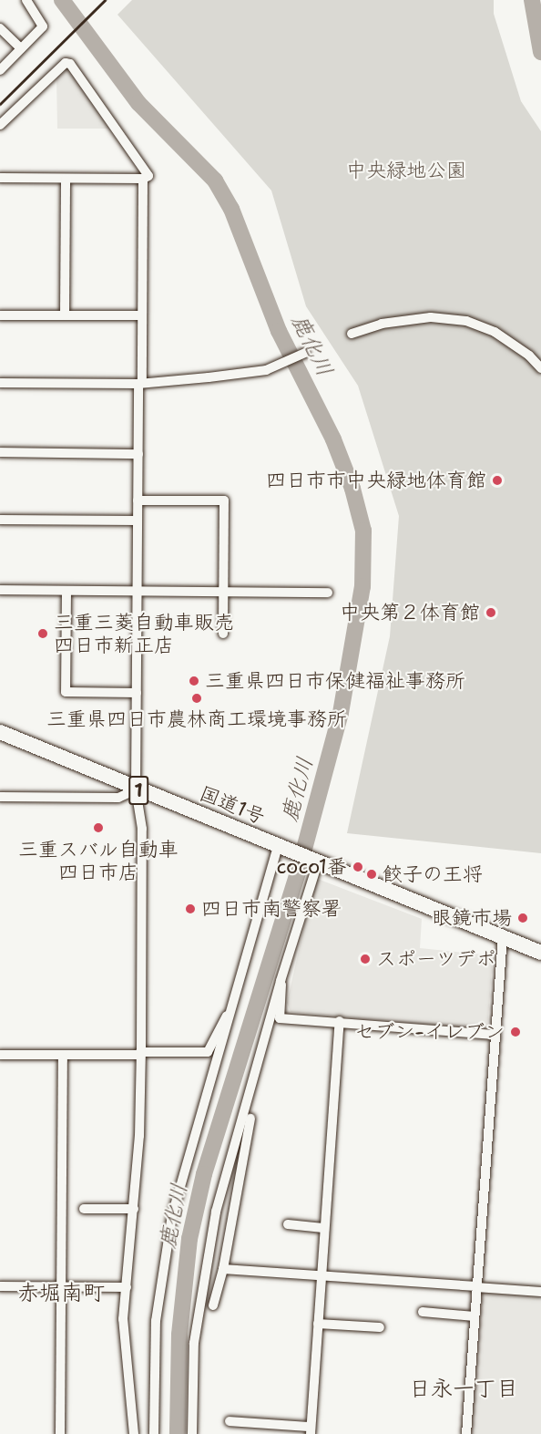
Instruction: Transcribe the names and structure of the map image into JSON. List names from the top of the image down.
{
  "streets": {
    "highway": ["1", "国道1号"]
  },
  "districts": ["赤堀南町", "日永一丁目"],
  "water": ["鹿化川"],
  "parks": ["中央緑地公園"],
  "places": [
    "四日市市中央緑地体育館",
    "中央第２体育館",
    "三重三菱自動車販売 四日市新正店",
    "三重県四日市保健福祉事務所",
    "三重県四日市農林商工環境事務所",
    "三重スバル自動車 四日市店",
    "coco1番",
    "餃子の王将",
    "四日市南警察署",
    "眼鏡市場",
    "スポーツデポ",
    "セブン-イレブン"
  ]
}
